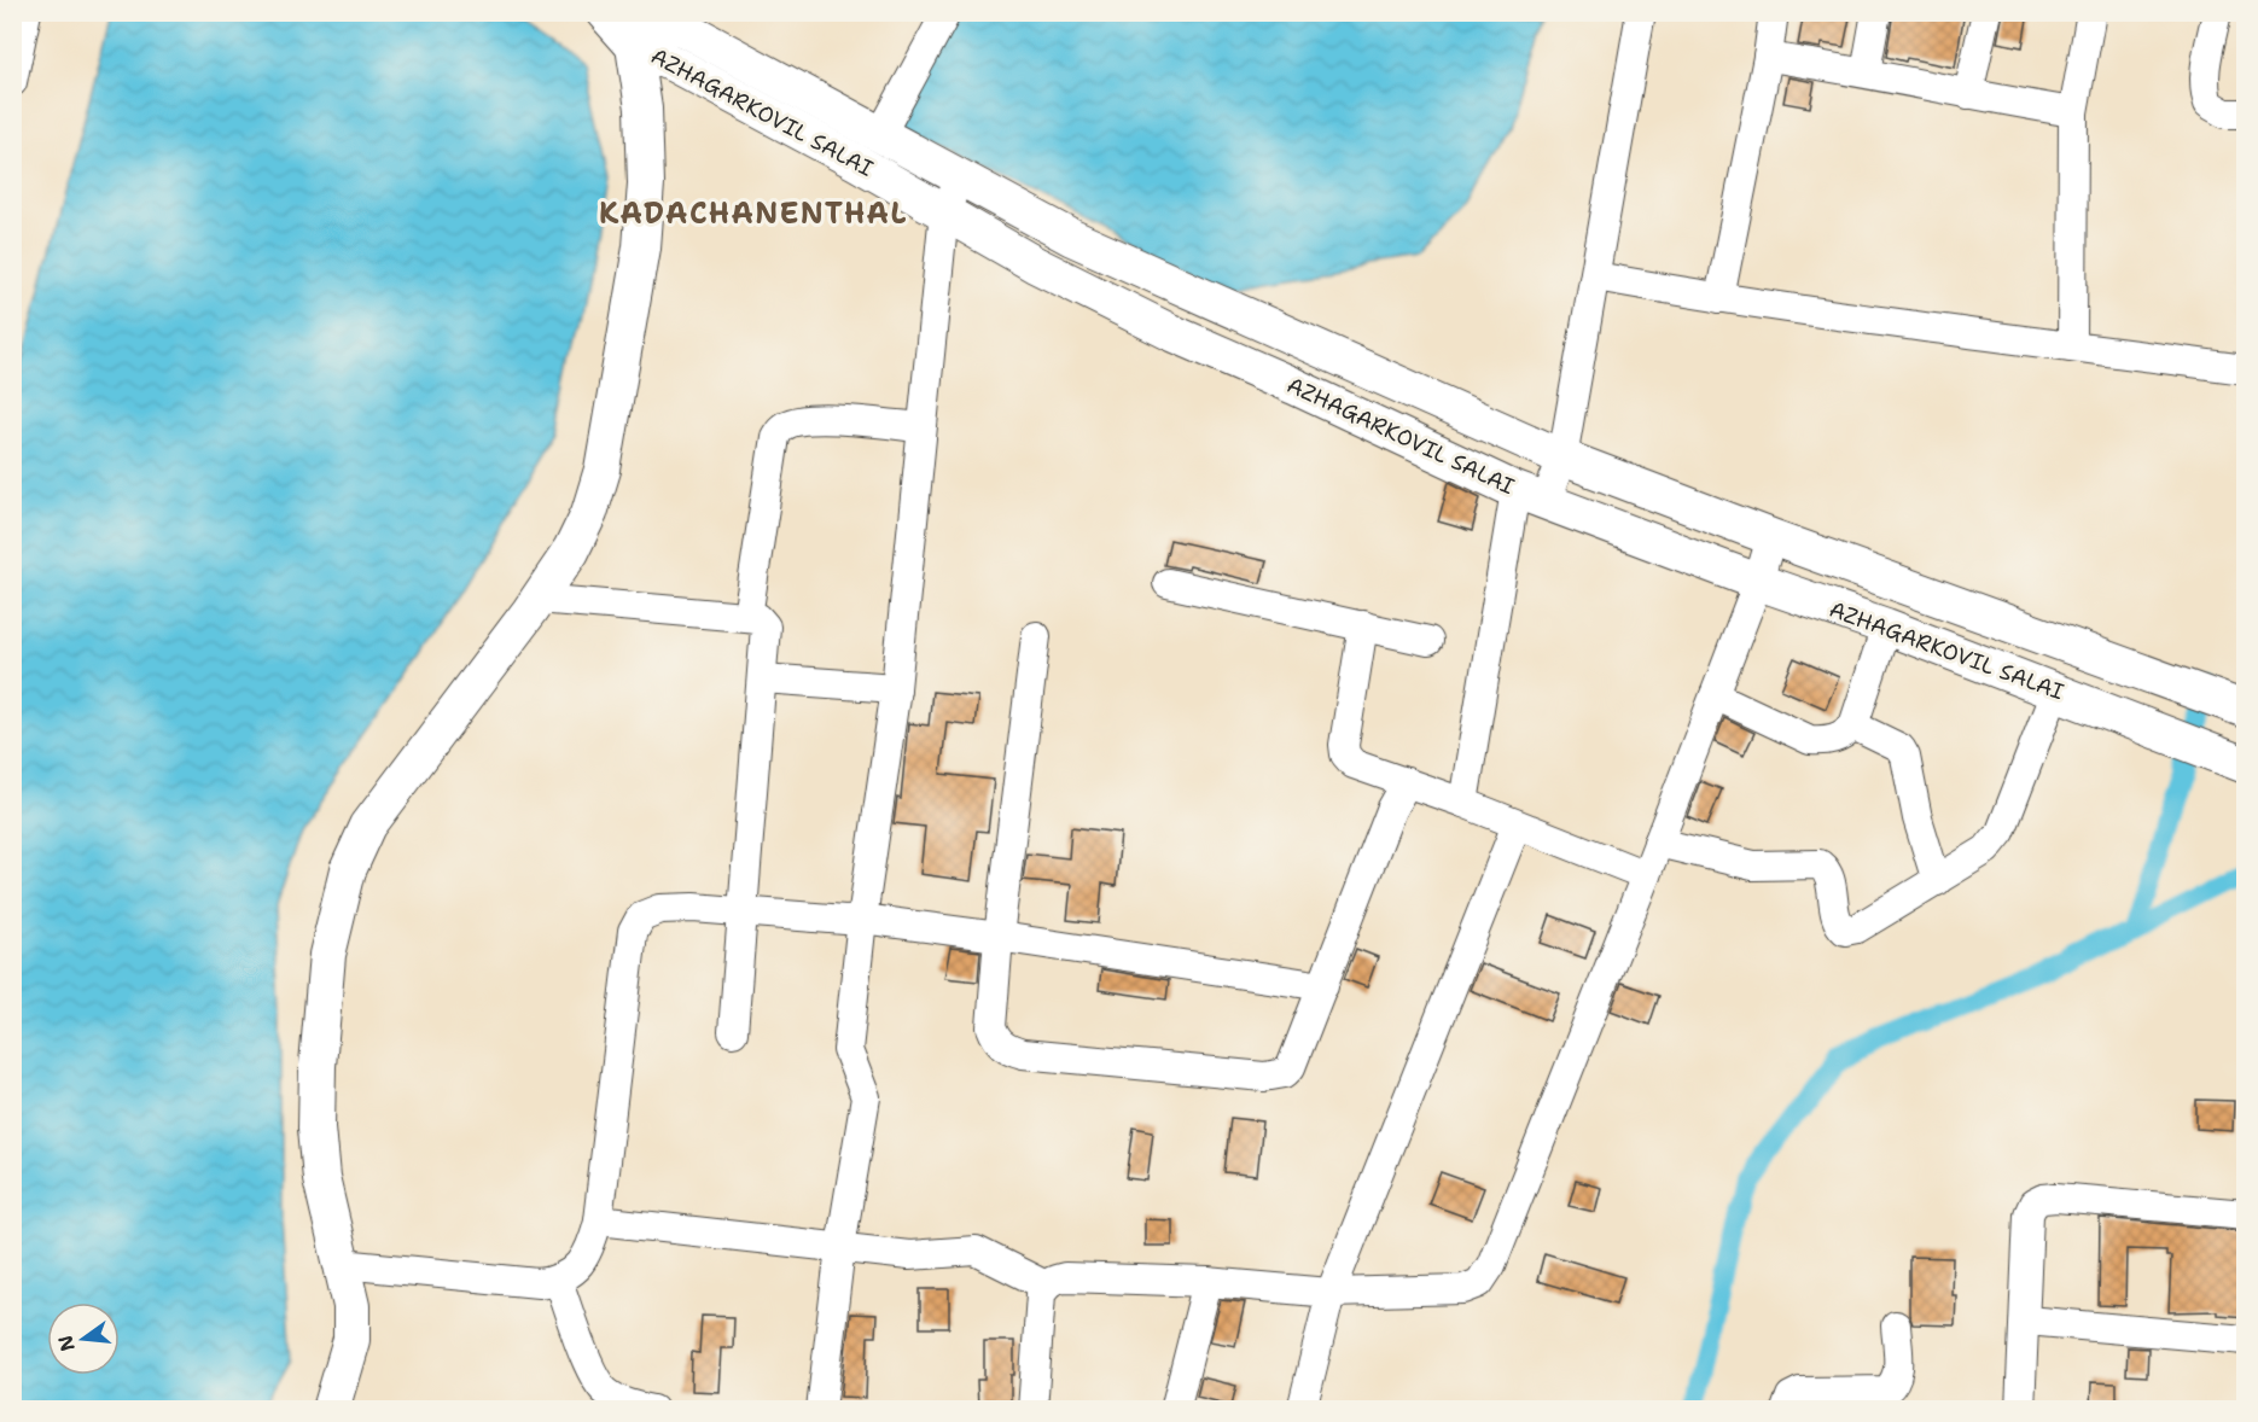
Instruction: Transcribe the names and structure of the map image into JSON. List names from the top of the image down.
{
  "streets": {
    "main road": ["AZHAGARKOVIL SALAI"]
  },
  "districts": ["KADACHANENTHAL"],
  "north": "left"
}
